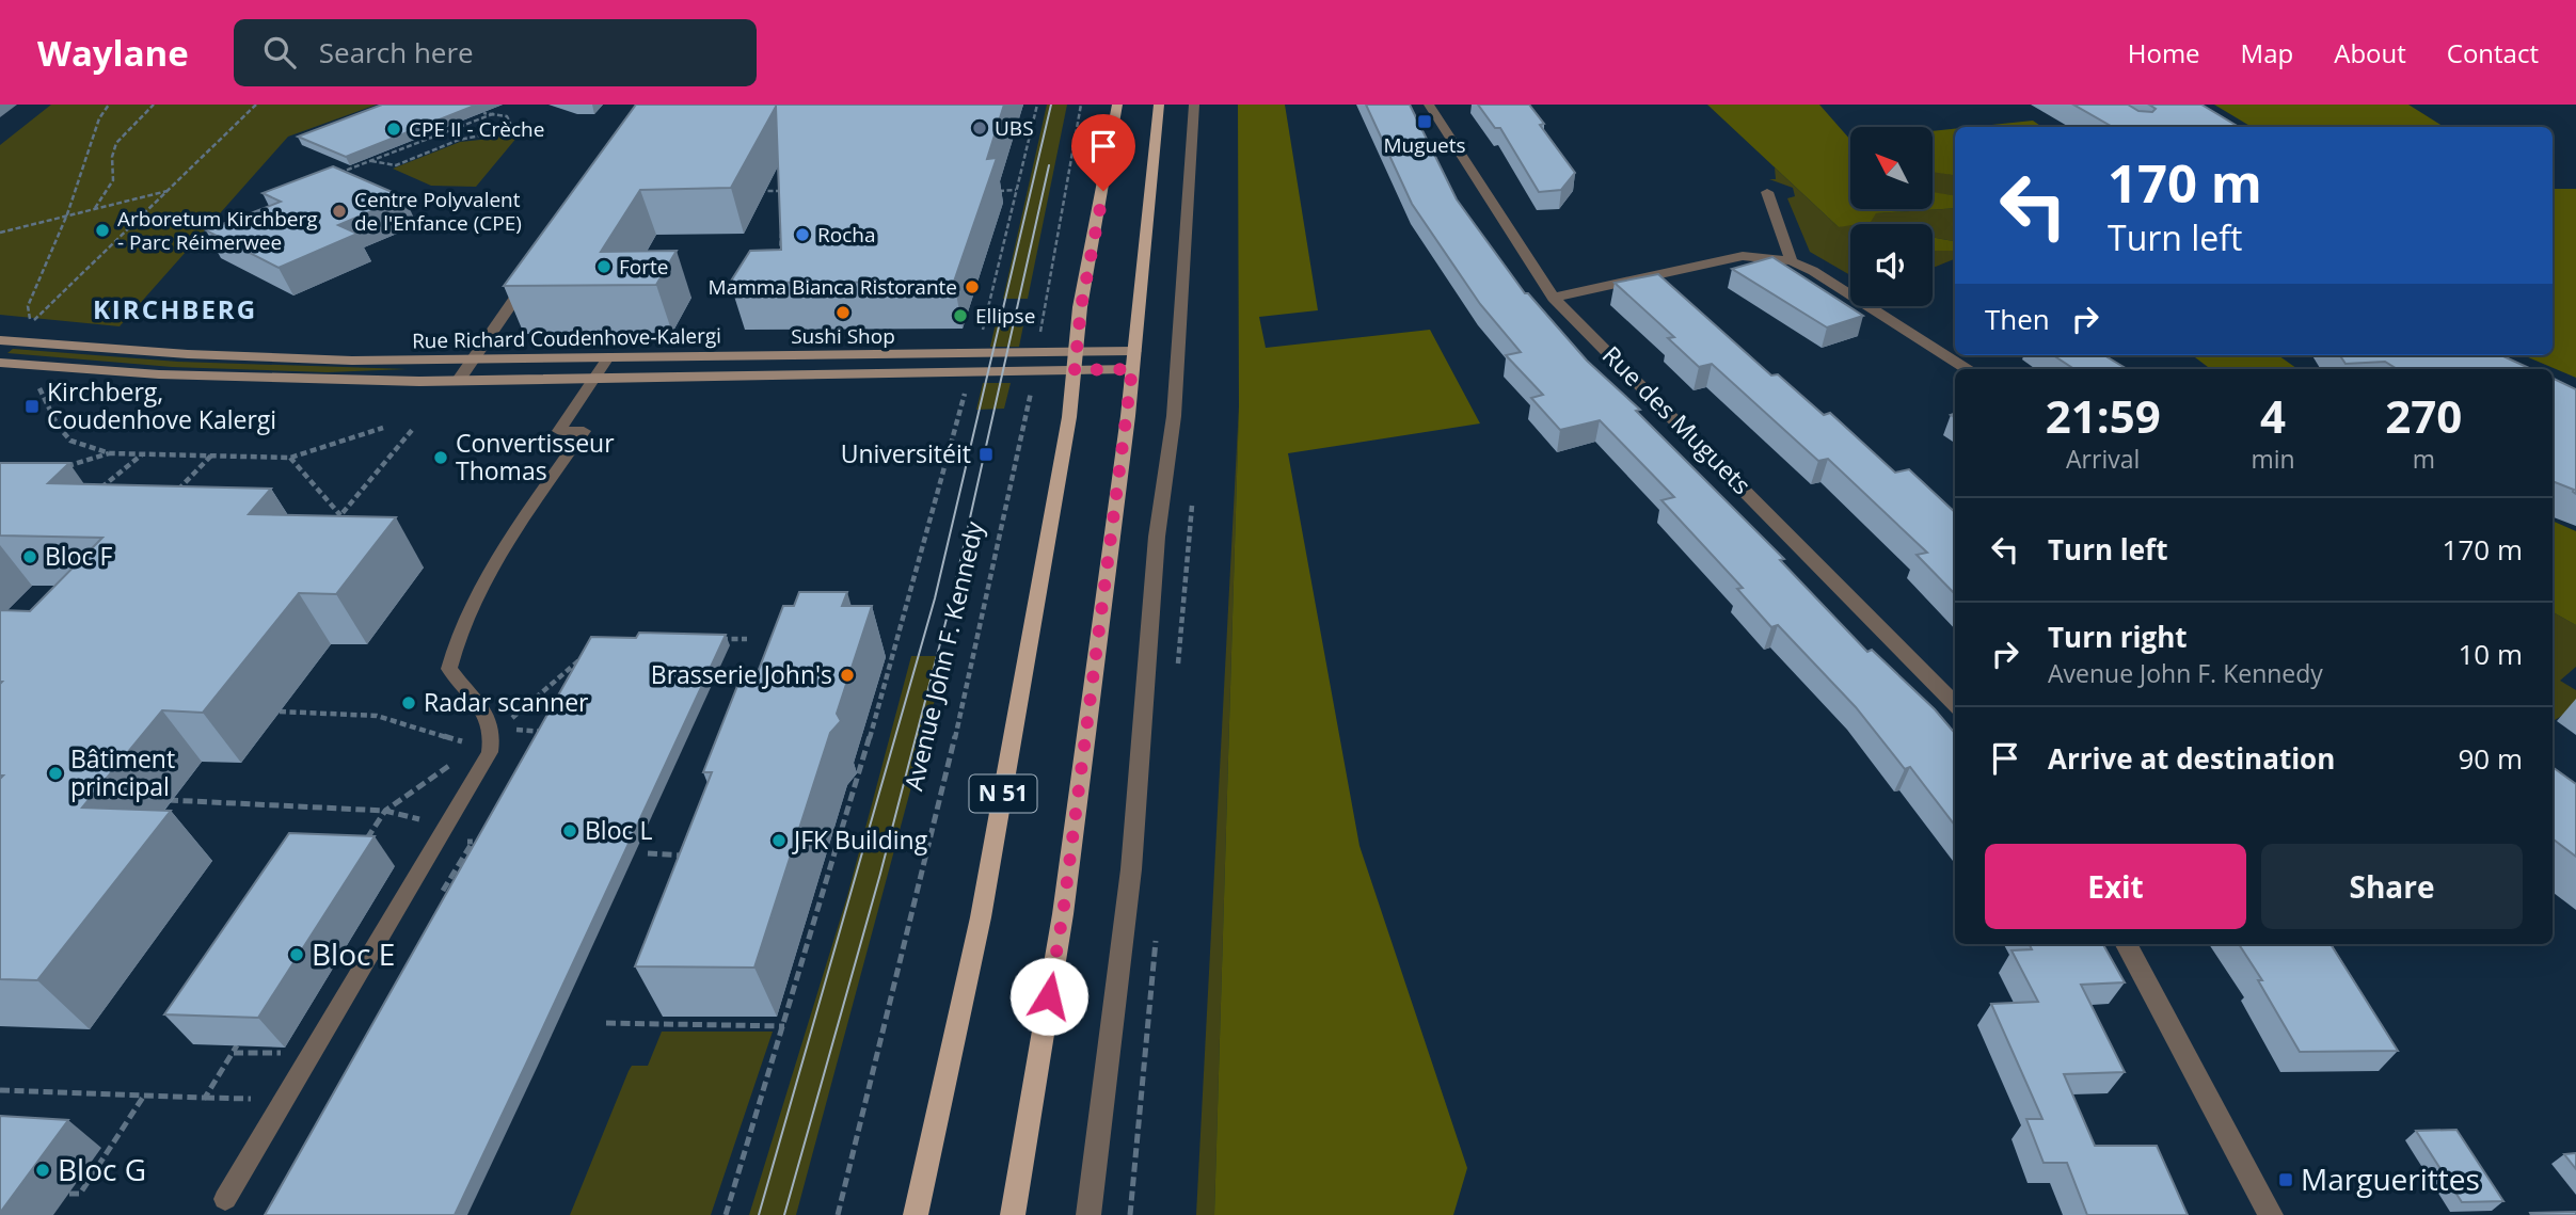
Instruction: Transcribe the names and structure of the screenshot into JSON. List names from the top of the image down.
{
  "streets": {
    "main road": ["N 51"],
    "street": ["Rue Richard Coudenhove-Kalergi", "Rue des Muguets"],
    "path": ["Avenue John F. Kennedy"]
  },
  "crossings": [
    ["Rue Richard Coudenhove-Kalergi", "Avenue John F. Kennedy"],
    ["Rue Richard Coudenhove-Kalergi", "N 51"]
  ],
  "districts": ["KIRCHBERG"],
  "places": {
    "transit": [
      "Muguets",
      "Kirchberg, Coudenhove Kalergi",
      "Universitéit",
      "Marguerittes"
    ],
    "other": [
      "UBS",
      "CPE II - Crèche",
      "Centre Polyvalent de l'Enfance (CPE)",
      "Arboretum Kirchberg - Parc Réimerwee",
      "Rocha",
      "Forte",
      "Mamma Bianca Ristorante",
      "Sushi Shop",
      "Ellipse",
      "Convertisseur Thomas",
      "Bloc F",
      "Brasserie John's",
      "Radar scanner",
      "Bâtiment principal",
      "Bloc L",
      "JFK Building",
      "Bloc E",
      "Bloc G"
    ]
  },
  "north": "top left",
  "page": {
    "header": "Waylane",
    "search": "Search here",
    "nav": [
      "Home",
      "Map",
      "About",
      "Contact"
    ],
    "turn": ["170 m", "Turn left"],
    "then": "Then",
    "eta": [
      "21:59",
      "Arrival",
      "4",
      "min",
      "270",
      "m"
    ],
    "list": [
      {
        "name": "Turn left",
        "value": "170 m"
      },
      {
        "name": "Turn right",
        "note": "Avenue John F. Kennedy",
        "value": "10 m"
      },
      {
        "name": "Arrive at destination",
        "value": "90 m"
      }
    ],
    "buttons": ["Exit", "Share"]
  }
}
